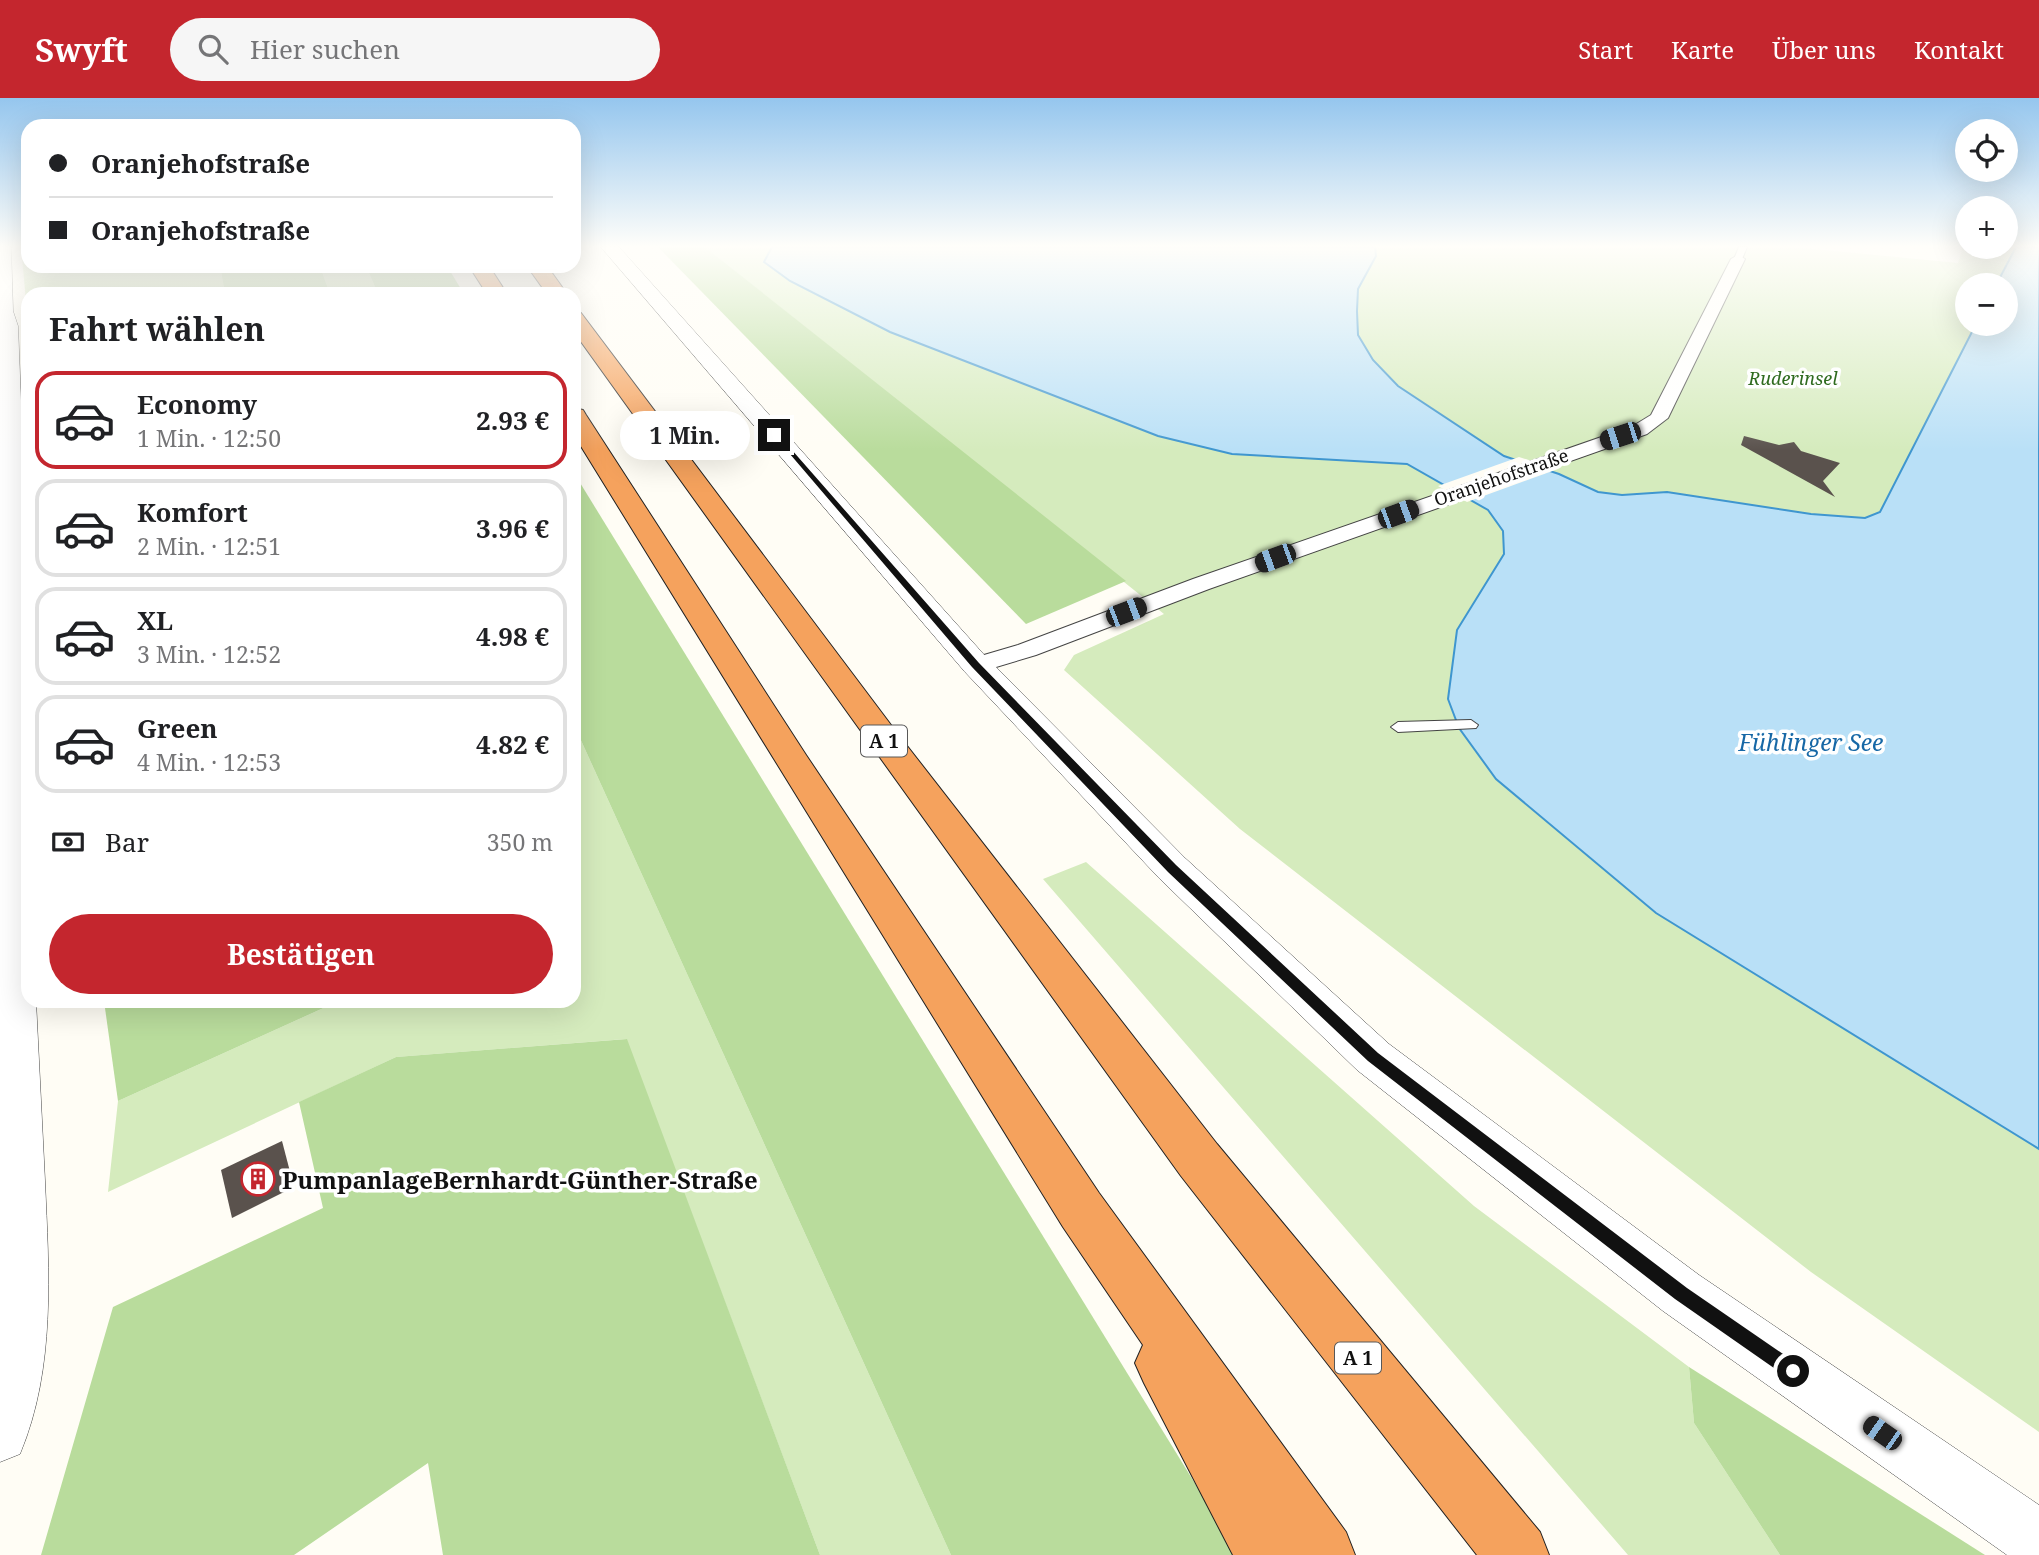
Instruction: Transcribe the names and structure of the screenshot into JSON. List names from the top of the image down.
{
  "streets": {
    "highway": ["A 1"],
    "street": ["Oranjehofstraße"]
  },
  "water": ["Fühlinger See"],
  "parks": ["Ruderinsel"],
  "places": {
    "building": ["PumpanlageBernhardt-Günther-Straße"]
  },
  "page": {
    "header": "Swyft",
    "search": "Hier suchen",
    "nav": [
      "Start",
      "Karte",
      "Über uns",
      "Kontakt"
    ],
    "map_buttons": ["+", "−"],
    "banner": ["Oranjehofstraße", "Oranjehofstraße"],
    "heading": "Fahrt wählen",
    "list": [
      {
        "name": "Economy",
        "note": "1 Min. · 12:50",
        "value": "2.93 €"
      },
      {
        "name": "Komfort",
        "note": "2 Min. · 12:51",
        "value": "3.96 €"
      },
      {
        "name": "XL",
        "note": "3 Min. · 12:52",
        "value": "4.98 €"
      },
      {
        "name": "Green",
        "note": "4 Min. · 12:53",
        "value": "4.82 €"
      }
    ],
    "bubble": "1 Min.",
    "pay": ["Bar", "350 m"],
    "buttons": "Bestätigen"
  }
}
